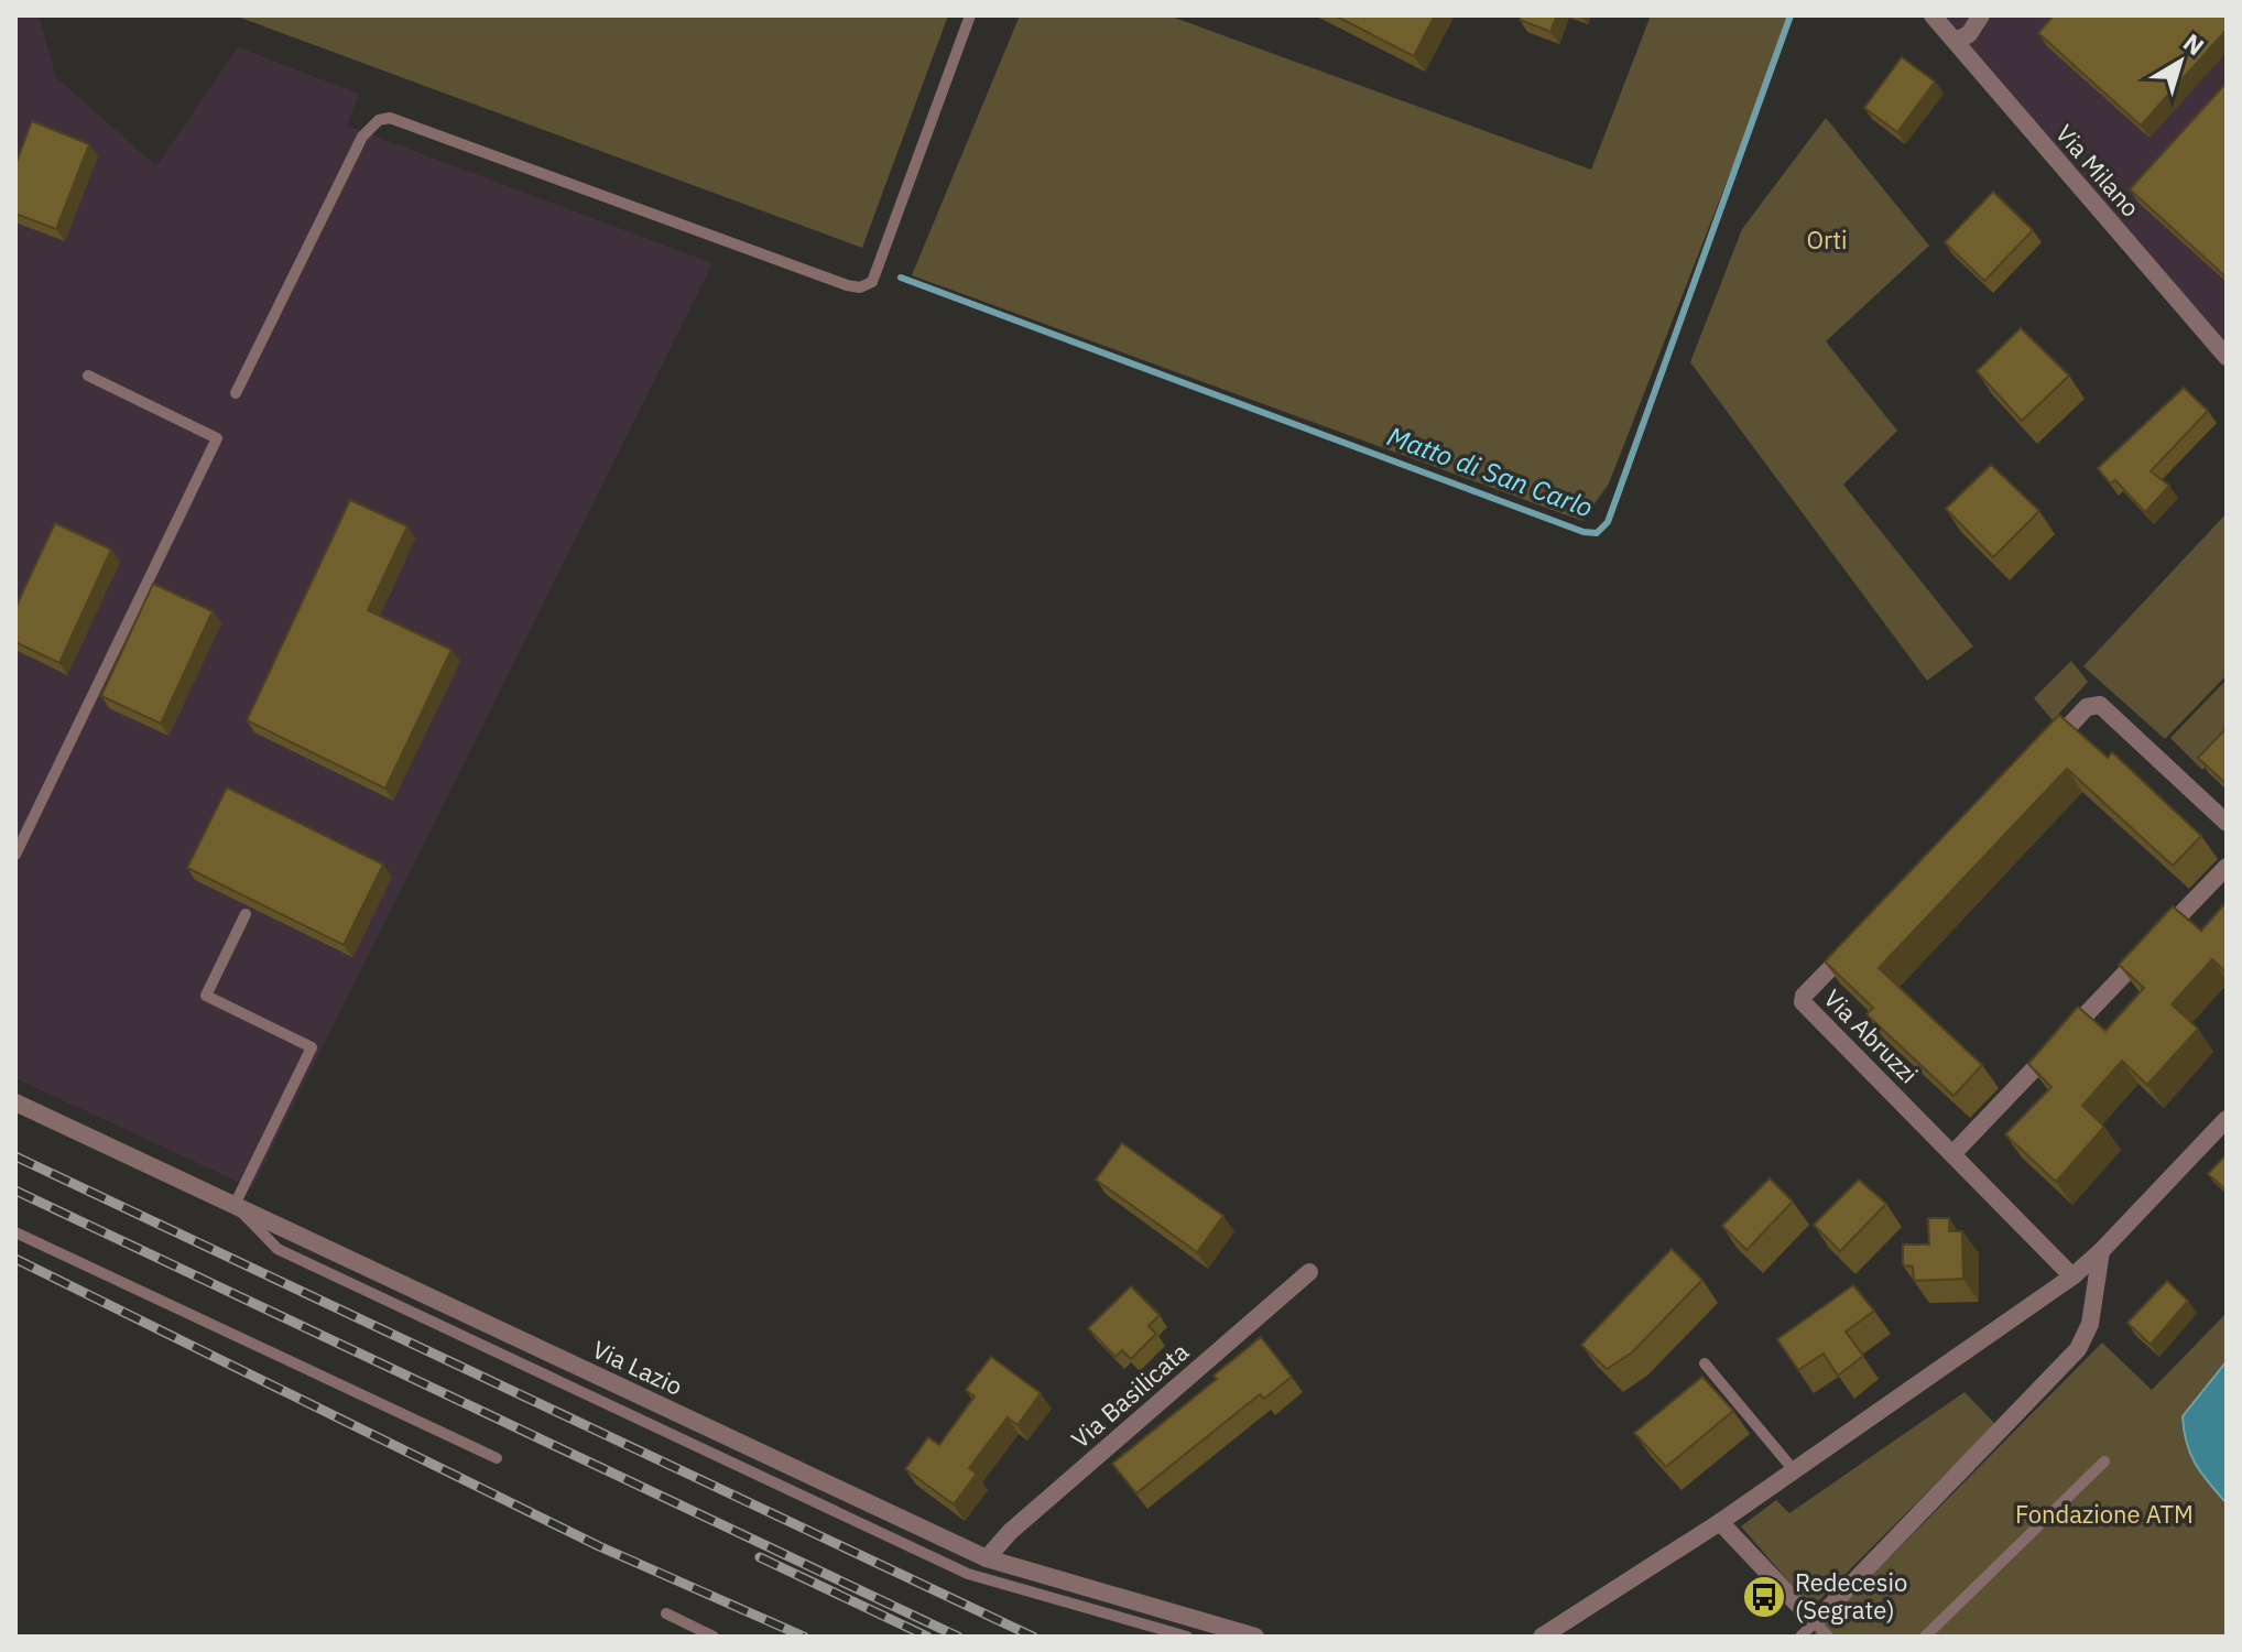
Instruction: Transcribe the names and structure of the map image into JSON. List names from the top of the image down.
{
  "streets": {
    "street": [
      "Via Milano",
      "Via Abruzzi",
      "Via Lazio",
      "Via Basilicata"
    ]
  },
  "crossings": [
    ["Via Lazio", "Via Basilicata"]
  ],
  "water": ["Matto di San Carlo"],
  "parks": ["Orti", "Fondazione ATM"],
  "places": {
    "bus stop": ["Redecesio (Segrate)"]
  },
  "north": "top right"
}
